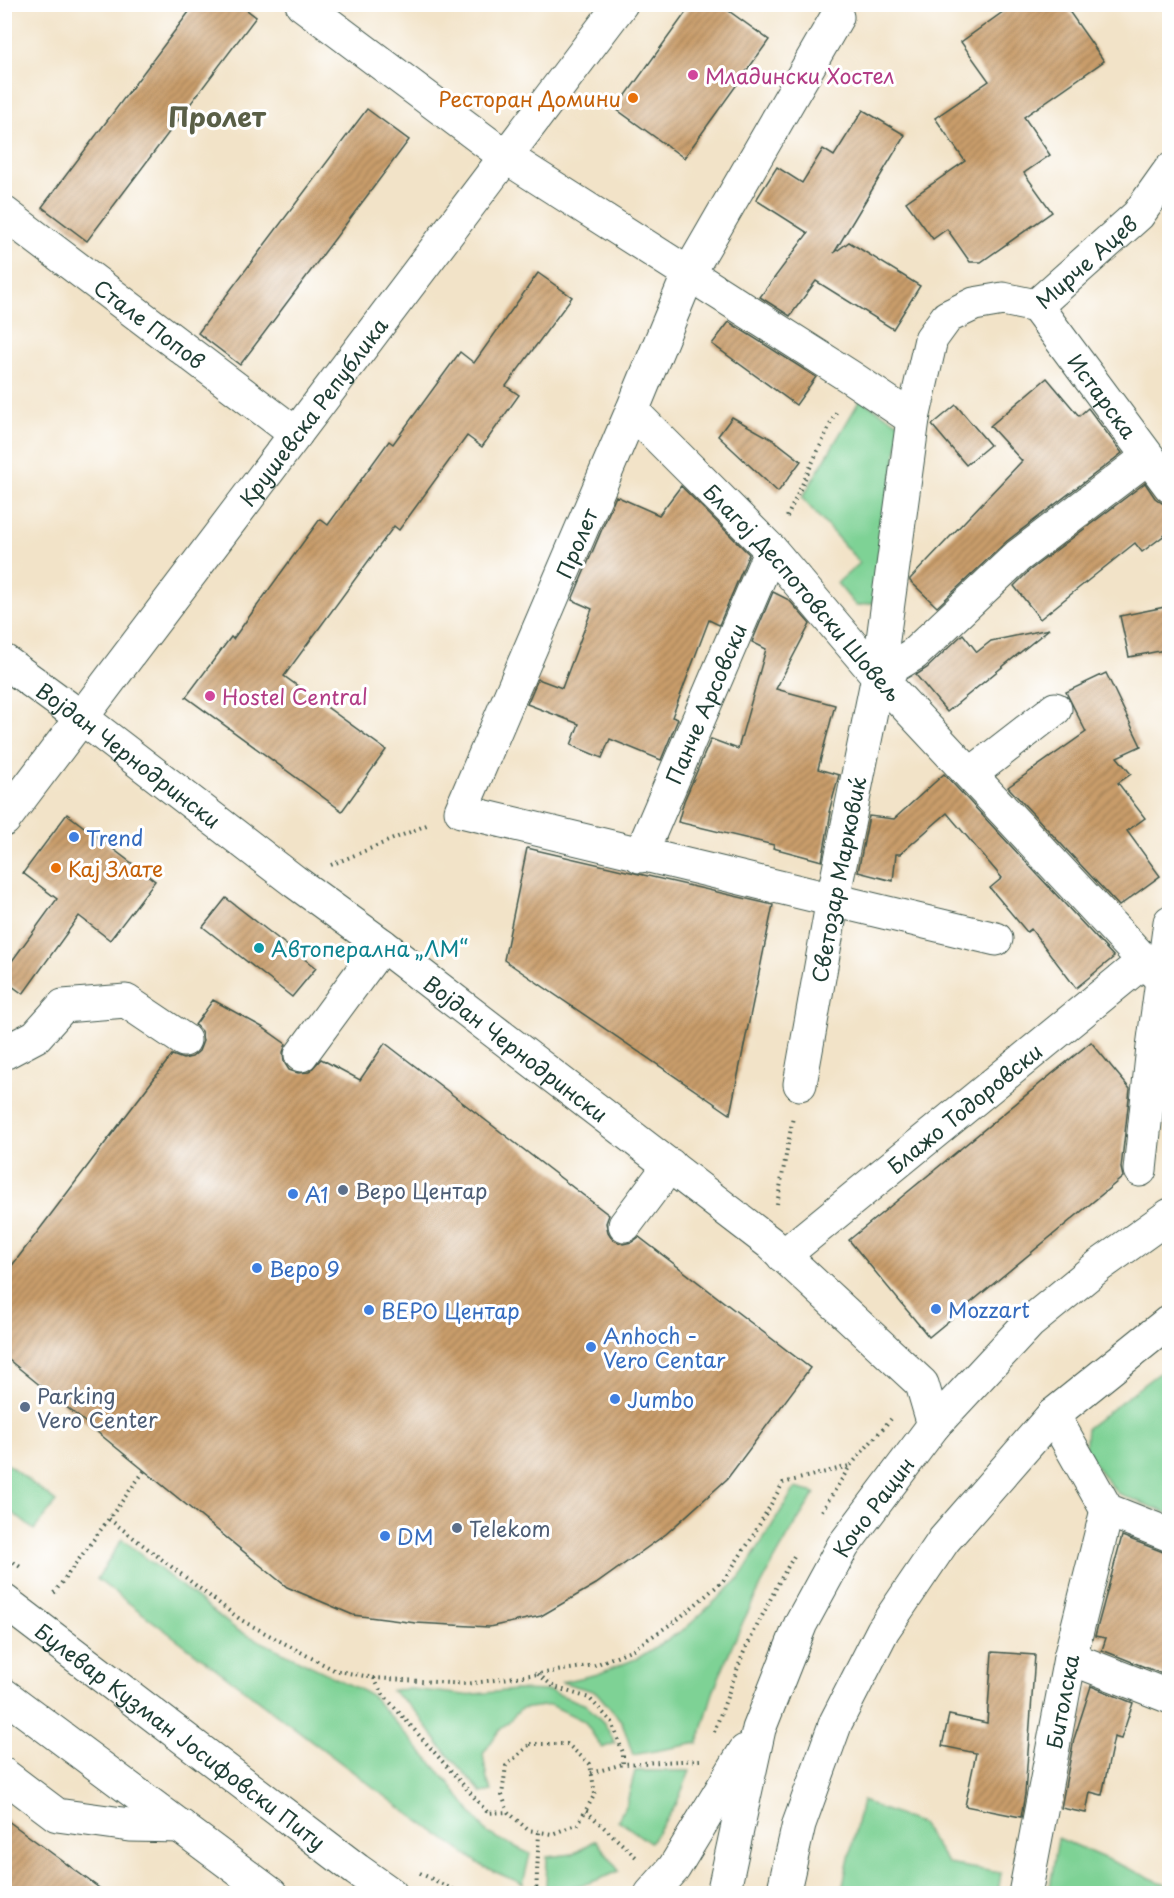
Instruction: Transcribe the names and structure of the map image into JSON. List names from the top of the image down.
{
  "streets": {
    "street": [
      "Мирче Ацев",
      "Стале Попов",
      "Истарска",
      "Крушевска Република",
      "Пролет",
      "Благој Деспотовски Шовељ",
      "Панче Арсовски",
      "Војдан Чернодрински",
      "Светозар Марковиќ",
      "Блажо Тодоровски",
      "Кочо Рацин",
      "Битолска",
      "Булевар Кузман Јосифовски Питу"
    ]
  },
  "crossings": [
    ["Мирче Ацев", "Истарска"],
    ["Мирче Ацев", "Светозар Марковиќ"],
    ["Стале Попов", "Крушевска Република"],
    ["Крушевска Република", "Војдан Чернодрински"],
    ["Пролет", "Благој Деспотовски Шовељ"],
    ["Благој Деспотовски Шовељ", "Панче Арсовски"],
    ["Благој Деспотовски Шовељ", "Светозар Марковиќ"],
    ["Благој Деспотовски Шовељ", "Блажо Тодоровски"],
    ["Војдан Чернодрински", "Блажо Тодоровски"],
    ["Војдан Чернодрински", "Кочо Рацин"]
  ],
  "districts": ["Пролет"],
  "places": [
    "Младински Хостел",
    "Ресторан Домини",
    "Hostel Central",
    "Trend",
    "Кај Злате",
    "Автоперална „ЛМ“",
    "Веро Центар",
    "A1",
    "Веро 9",
    "Mozzart",
    "ВЕРО Центар",
    "Anhoch - Vero Centar",
    "Jumbo",
    "Parking Vero Center",
    "Telekom",
    "DM"
  ]
}
